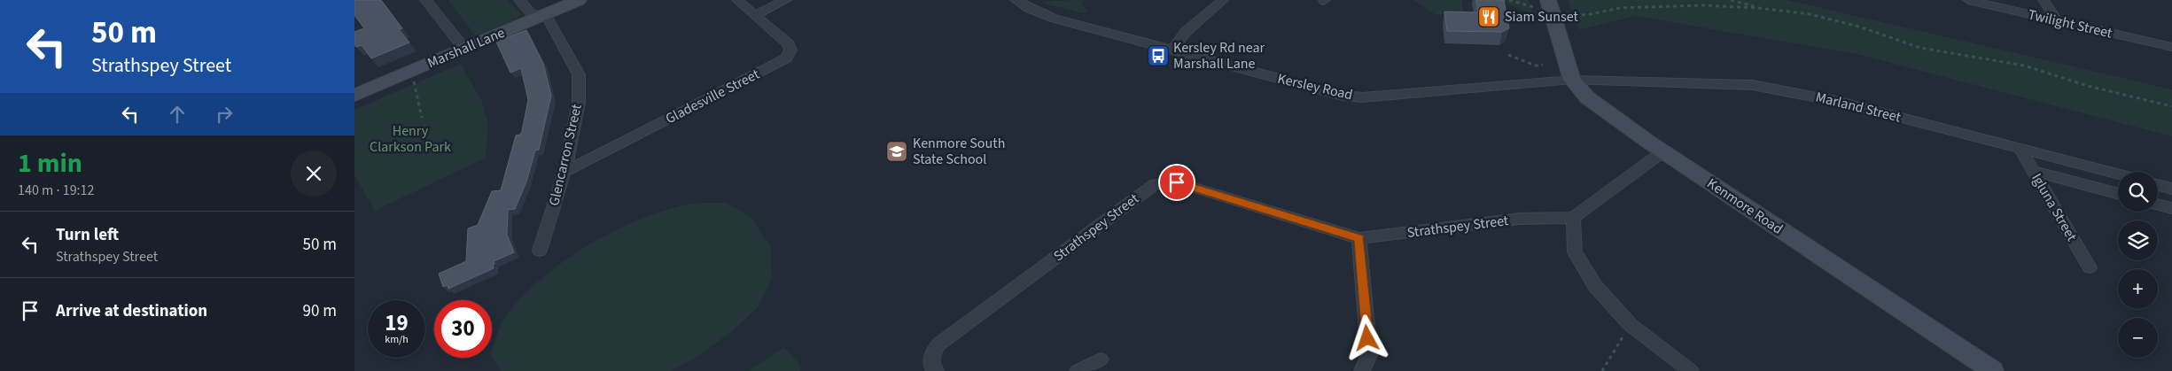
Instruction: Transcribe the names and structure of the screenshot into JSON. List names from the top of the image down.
{
  "streets": {
    "street": [
      "Twilight Street",
      "Marshall Lane",
      "Kersley Road",
      "Gladesville Street",
      "Marland Street",
      "Glencarron Street",
      "Kenmore Road",
      "Igluna Street",
      "Strathspey Street"
    ]
  },
  "crossings": [
    ["Marshall Lane", "Glencarron Street"],
    ["Kersley Road", "Marland Street"],
    ["Kersley Road", "Kenmore Road"],
    ["Gladesville Street", "Glencarron Street"],
    ["Marland Street", "Kenmore Road"],
    ["Marland Street", "Igluna Street"]
  ],
  "parks": ["Henry Clarkson Park"],
  "places": {
    "restaurant": ["Siam Sunset"],
    "bus stop": ["Kersley Rd near Marshall Lane"],
    "school or university": ["Kenmore South State School"]
  },
  "page": {
    "turn": ["50 m", "Strathspey Street"],
    "heading": ["1 min", "140 m · 19:12"],
    "map_buttons": ["+", "−"],
    "list": [
      {
        "name": "Turn left",
        "note": "Strathspey Street",
        "value": "50 m"
      },
      {
        "name": "Arrive at destination",
        "value": "90 m"
      }
    ],
    "speed": "19 km/h",
    "limit": "30"
  }
}
